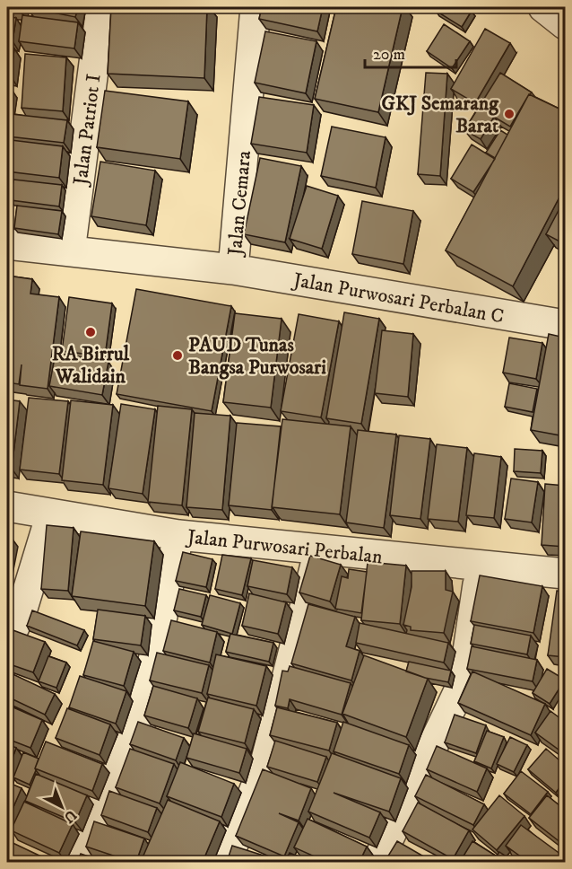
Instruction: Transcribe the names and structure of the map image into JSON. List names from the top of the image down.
{
  "streets": {
    "street": [
      "Jalan Patriot I",
      "Jalan Cemara",
      "Jalan Purwosari Perbalan C",
      "Jalan Purwosari Perbalan"
    ]
  },
  "crossings": [
    ["Jalan Patriot I", "Jalan Cemara"],
    ["Jalan Cemara", "Jalan Purwosari Perbalan C"]
  ],
  "places": ["GKJ Semarang Barat", "RA Birrul Walidain", "PAUD Tunas Bangsa Purwosari"],
  "scale_bar": "20 m",
  "north": "bottom right"
}
